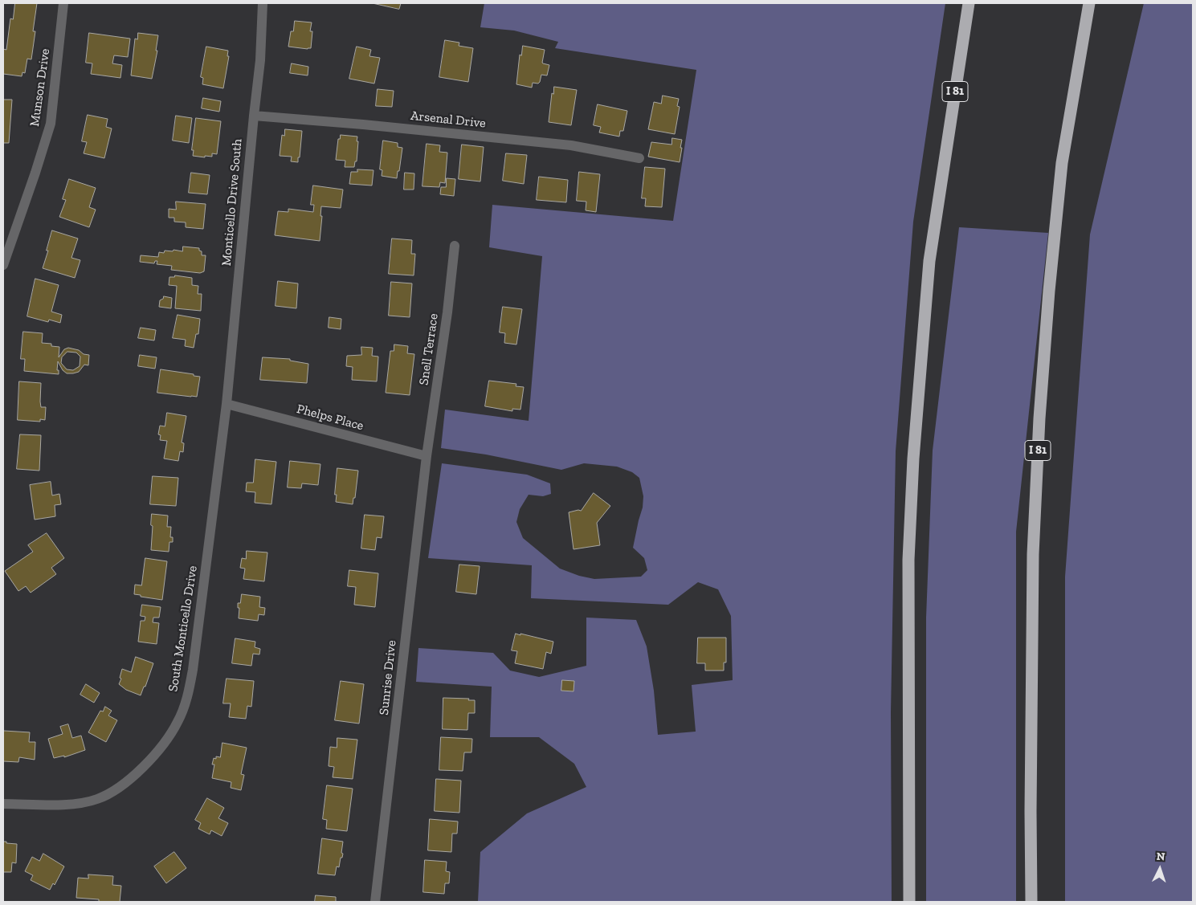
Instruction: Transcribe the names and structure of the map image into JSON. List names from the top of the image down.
{
  "streets": {
    "highway": ["I 81"],
    "street": [
      "Munson Drive",
      "Arsenal Drive",
      "Monticello Drive South",
      "Snell Terrace",
      "Phelps Place",
      "South Monticello Drive",
      "Sunrise Drive"
    ]
  },
  "crossings": [
    ["Arsenal Drive", "Monticello Drive South"],
    ["Monticello Drive South", "Phelps Place"],
    ["Monticello Drive South", "South Monticello Drive"],
    ["Snell Terrace", "Phelps Place"],
    ["Snell Terrace", "Sunrise Drive"],
    ["Phelps Place", "South Monticello Drive"],
    ["Phelps Place", "Sunrise Drive"]
  ],
  "north": "top"
}
